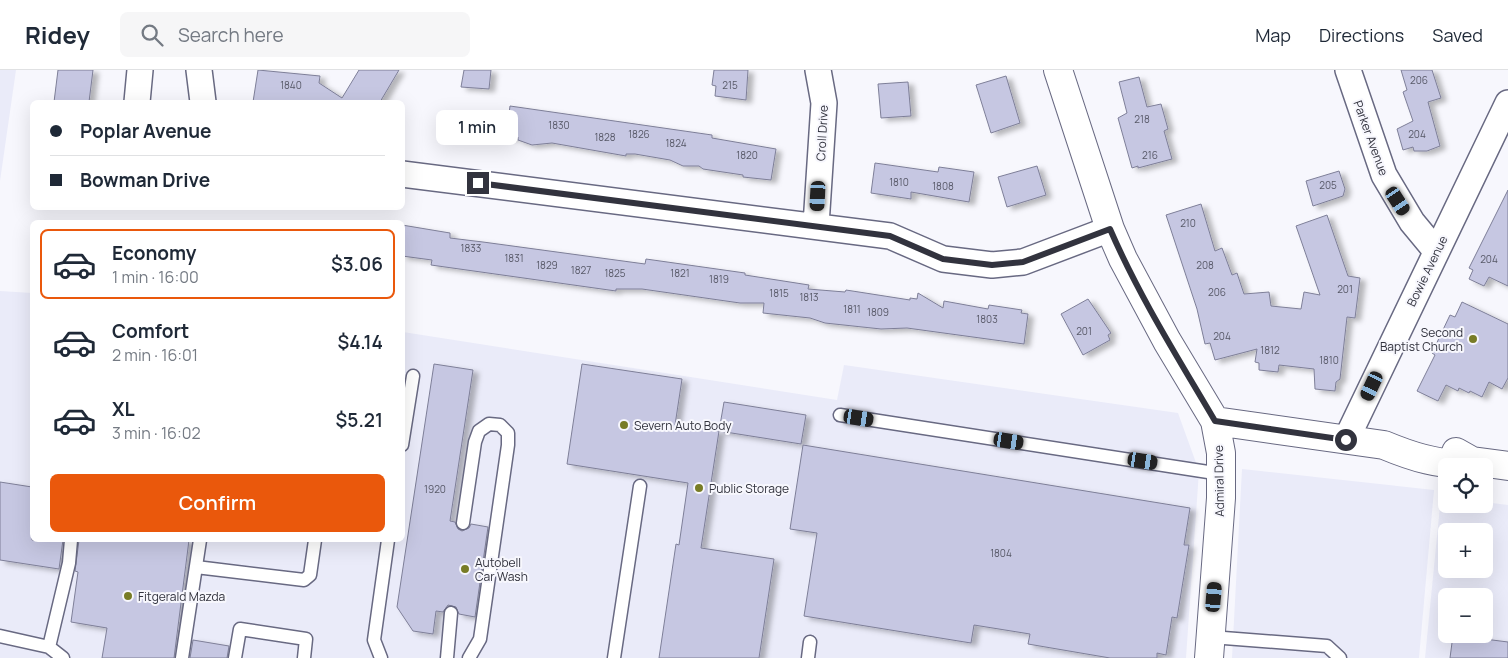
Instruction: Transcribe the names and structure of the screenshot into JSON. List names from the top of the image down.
{
  "streets": {
    "street": [
      "Croll Drive",
      "Parker Avenue",
      "Bowie Avenue",
      "Admiral Drive"
    ]
  },
  "crossings": [
    ["Parker Avenue", "Bowie Avenue"]
  ],
  "places": [
    "Second Baptist Church",
    "Severn Auto Body",
    "Public Storage",
    "Autobell Car Wash",
    "Fitgerald Mazda"
  ],
  "house_numbers": [
    "206",
    "1840",
    "215",
    "218",
    "1830",
    "1826",
    "204",
    "1828",
    "1824",
    "1820",
    "216",
    "1810",
    "205",
    "1808",
    "210",
    "1833",
    "1831",
    "204",
    "1829",
    "208",
    "1827",
    "1825",
    "1821",
    "1819",
    "201",
    "206",
    "1815",
    "1813",
    "1811",
    "1809",
    "1803",
    "201",
    "204",
    "1812",
    "1810",
    "1920",
    "1804"
  ],
  "page": {
    "header": "Ridey",
    "search": "Search here",
    "nav": ["Map", "Directions", "Saved"],
    "banner": ["Poplar Avenue", "Bowman Drive"],
    "bubble": "1 min",
    "list": [
      {
        "name": "Economy",
        "note": "1 min · 16:00",
        "value": "$3.06"
      },
      {
        "name": "Comfort",
        "note": "2 min · 16:01",
        "value": "$4.14"
      },
      {
        "name": "XL",
        "note": "3 min · 16:02",
        "value": "$5.21"
      }
    ],
    "map_buttons": ["+", "−"],
    "buttons": "Confirm"
  }
}
